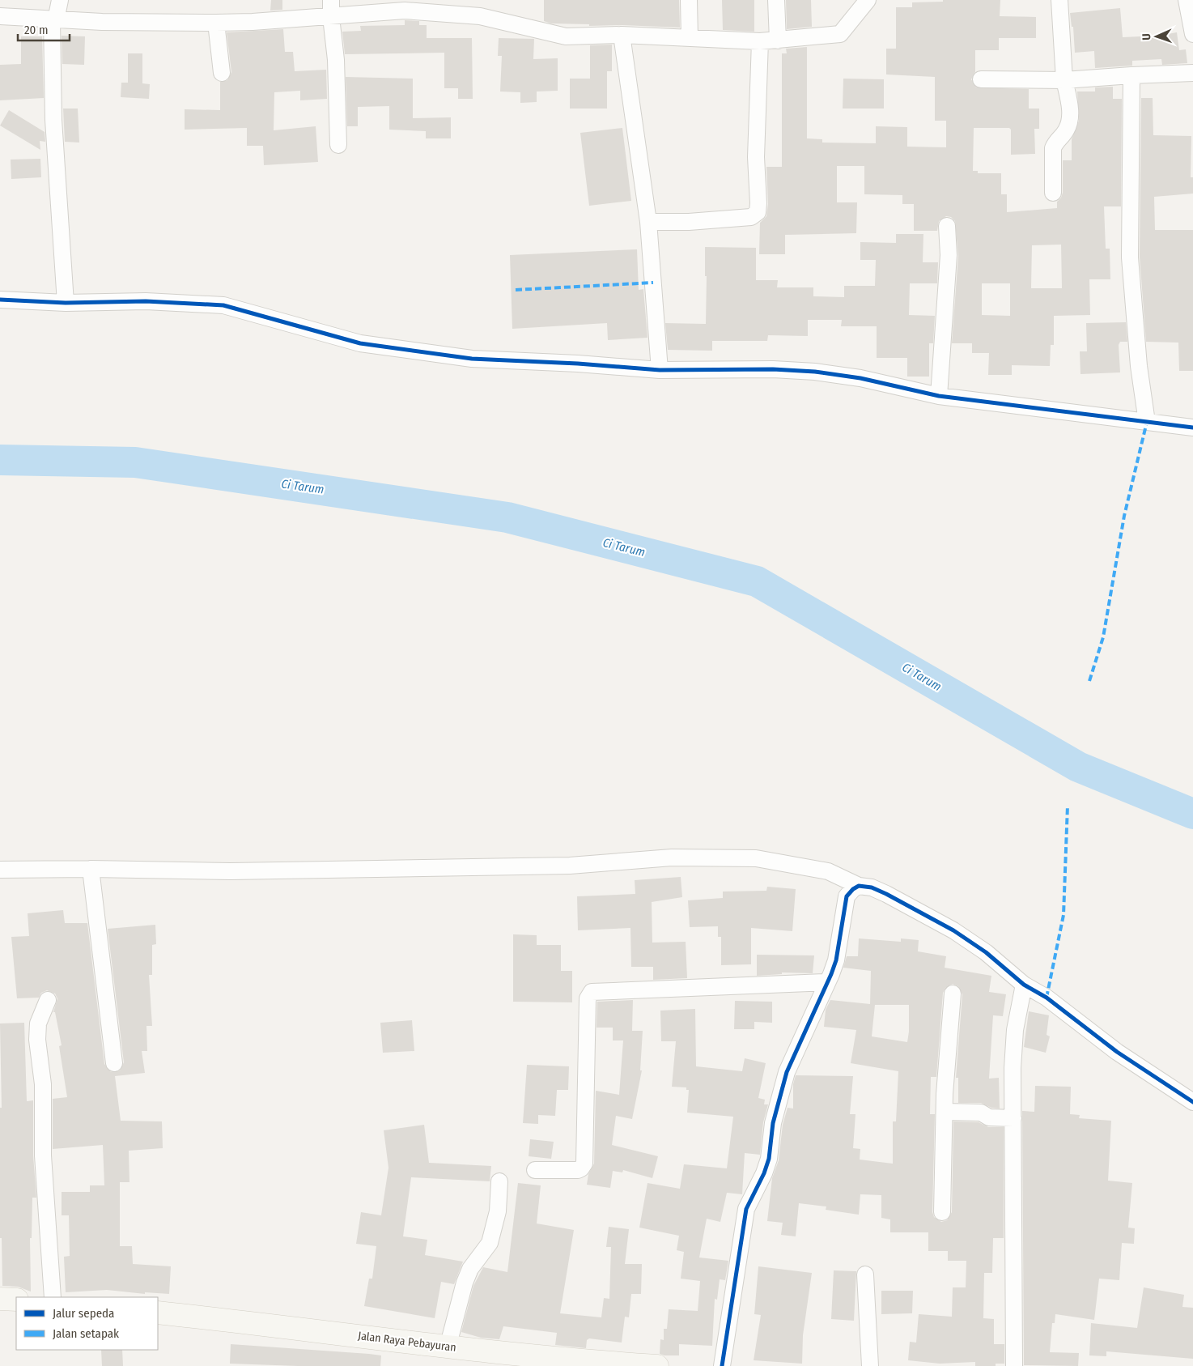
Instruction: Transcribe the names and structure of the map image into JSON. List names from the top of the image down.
{
  "streets": {
    "main road": ["Jalan Raya Pebayuran"]
  },
  "water": ["Ci Tarum"],
  "legend": ["Jalur sepeda", "Jalan setapak"],
  "scale_bar": "20 m",
  "north": "left"
}
